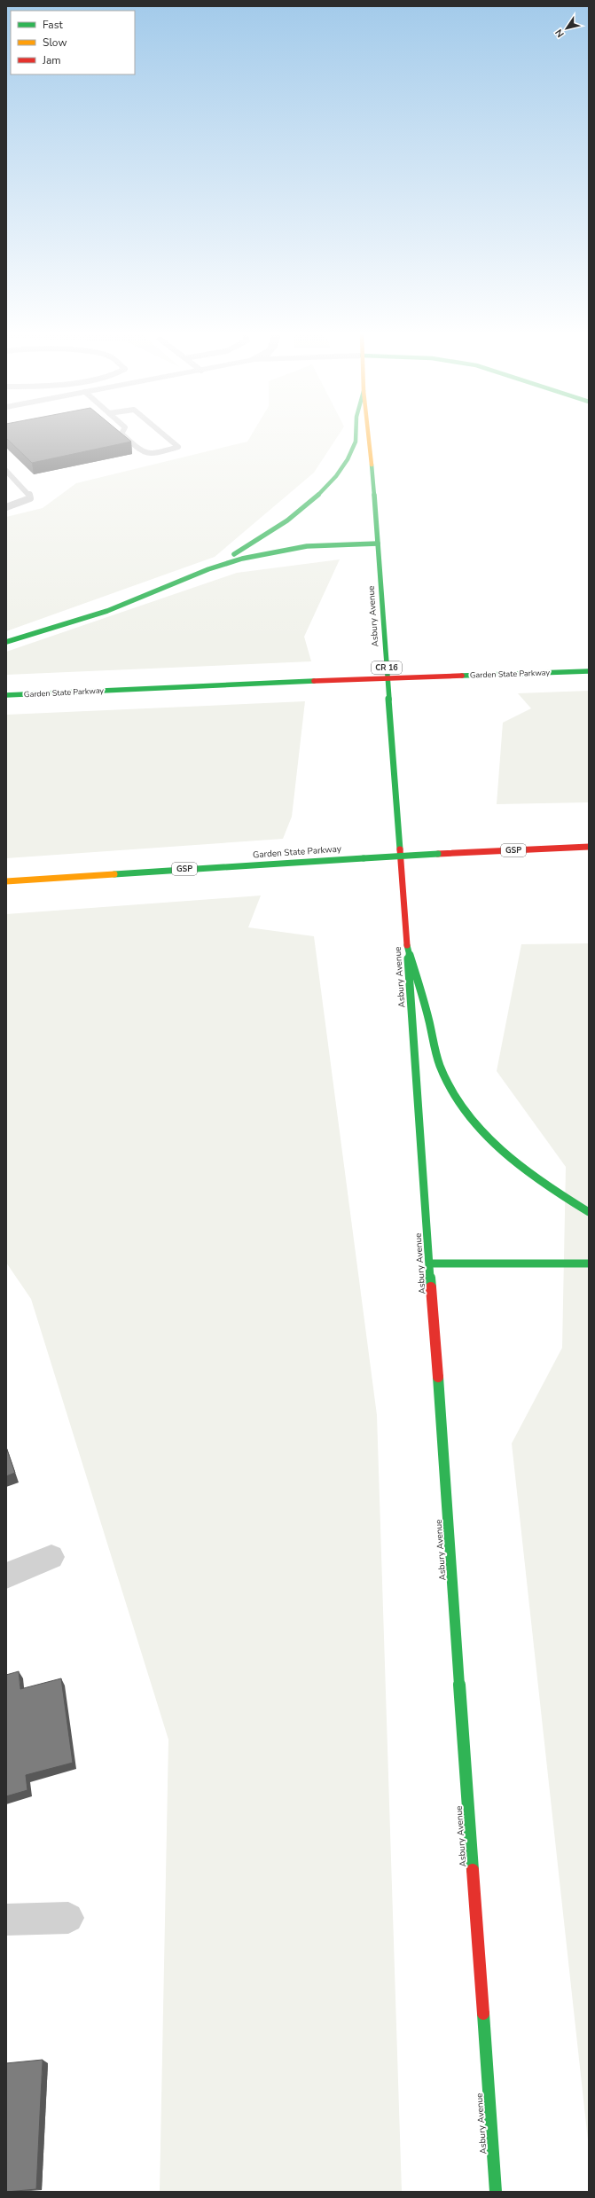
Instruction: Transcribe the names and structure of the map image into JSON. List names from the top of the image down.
{
  "streets": {
    "main road": [
      "Asbury Avenue",
      "CR 16",
      "Garden State Parkway",
      "GSP"
    ]
  },
  "legend": ["Fast", "Slow", "Jam"],
  "north": "bottom left"
}
